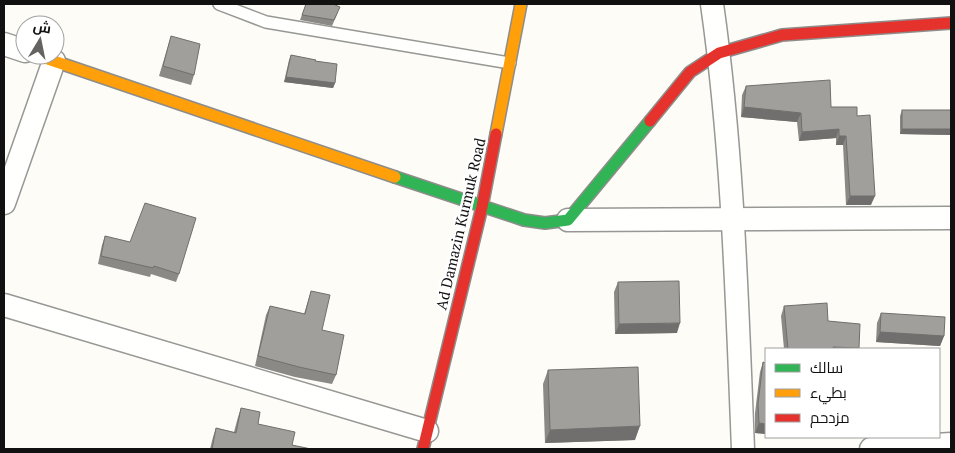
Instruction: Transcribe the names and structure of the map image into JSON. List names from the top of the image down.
{
  "streets": {
    "main road": ["Ad Damazin Kurmuk Road"]
  },
  "legend": ["سالك", "بطيء", "مزدحم"],
  "north": "top"
}
